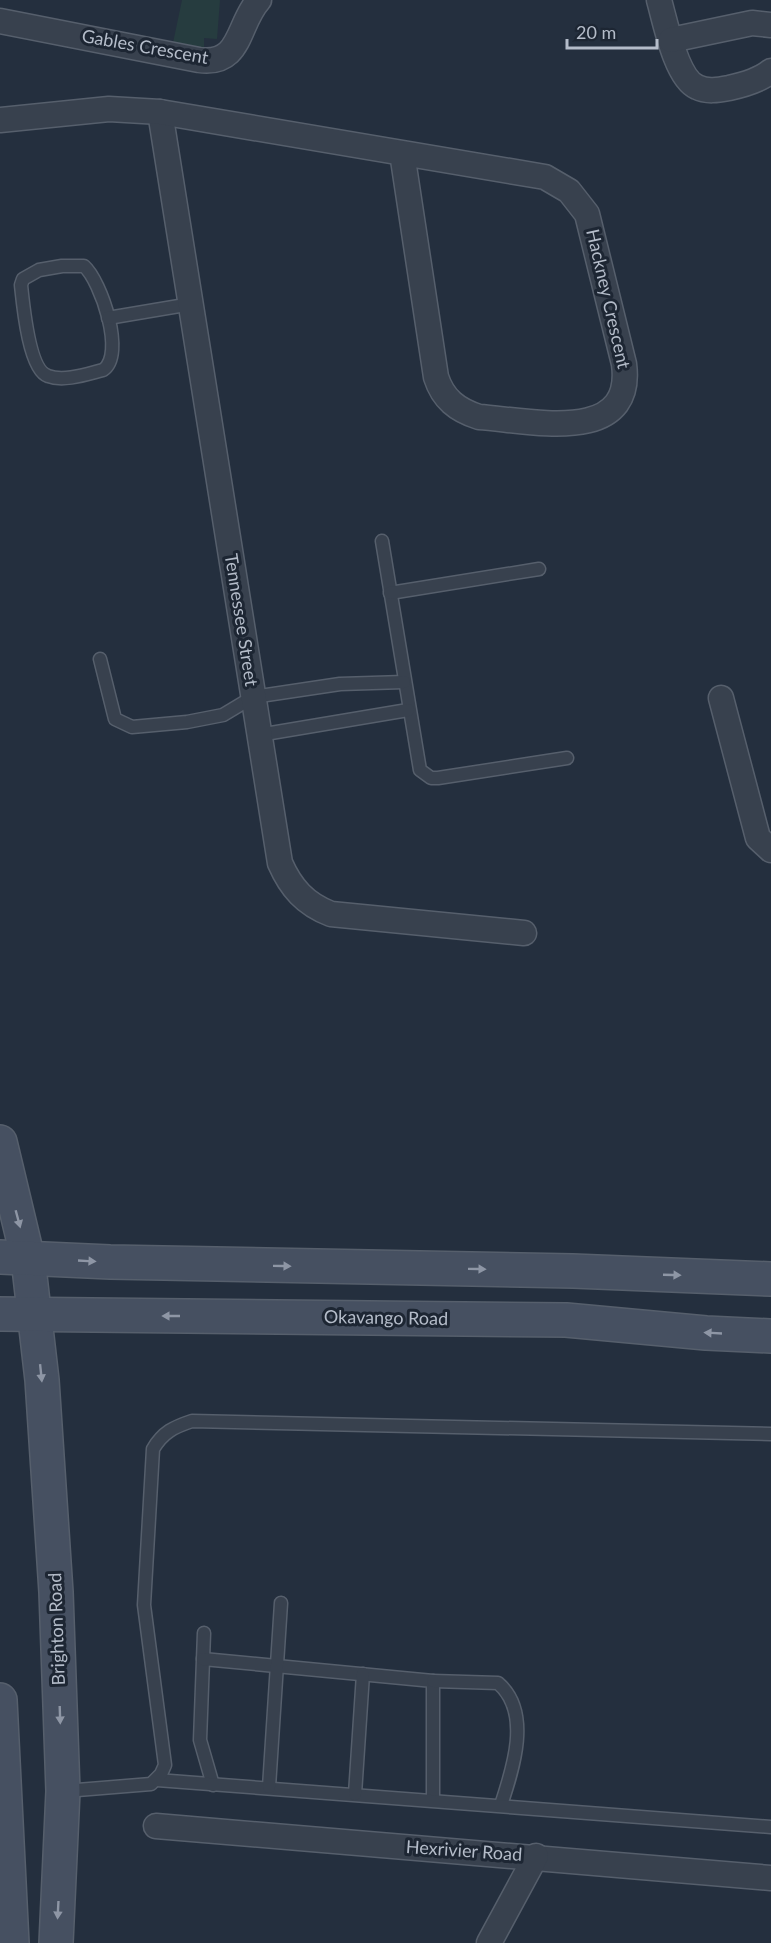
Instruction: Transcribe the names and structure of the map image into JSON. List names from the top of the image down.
{
  "streets": {
    "main road": ["Okavango Road", "Brighton Road"],
    "street": [
      "Gables Crescent",
      "Hackney Crescent",
      "Tennessee Street",
      "Hexrivier Road"
    ]
  },
  "crossings": [
    ["Hackney Crescent", "Tennessee Street"],
    ["Okavango Road", "Brighton Road"]
  ],
  "scale_bar": "20 m"
}
